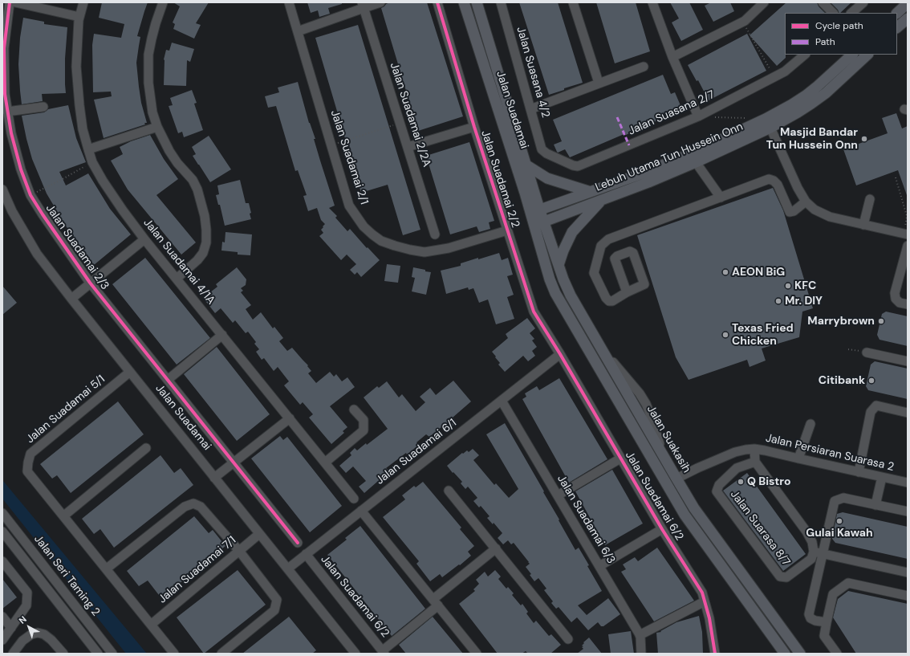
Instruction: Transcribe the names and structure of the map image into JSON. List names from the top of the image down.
{
  "streets": {
    "main road": ["Jalan Suadamai", "Lebuh Utama Tun Hussein Onn", "Jalan Suakasih"],
    "street": [
      "Jalan Suasana 4/2",
      "Jalan Suasana 2/7",
      "Jalan Suadamai 2/2A",
      "Jalan Suadamai 2/1",
      "Jalan Suadamai 2/2",
      "Jalan Suadamai 2/3",
      "Jalan Suadamai 4/1A",
      "Jalan Suadamai 5/1",
      "Jalan Suadamai 6/1",
      "Jalan Persiaran Suarasa 2",
      "Jalan Suadamai 6/2",
      "Jalan Suadamai 6/3",
      "Jalan Suarasa 8/7",
      "Jalan Suadamai 7/1",
      "Jalan Seri Taming 2"
    ]
  },
  "crossings": [
    ["Jalan Suasana 4/2", "Jalan Suasana 2/7"],
    ["Jalan Suadamai", "Lebuh Utama Tun Hussein Onn"],
    ["Jalan Suadamai", "Jalan Suadamai 5/1"],
    ["Jalan Suadamai", "Jalan Suakasih"],
    ["Jalan Suadamai", "Jalan Suadamai 6/1"],
    ["Jalan Suadamai", "Jalan Suadamai 7/1"],
    ["Jalan Suadamai 2/1", "Jalan Suadamai 2/2"],
    ["Lebuh Utama Tun Hussein Onn", "Jalan Suakasih"],
    ["Jalan Suadamai 2/2", "Jalan Suadamai 6/1"],
    ["Jalan Suadamai 2/2", "Jalan Suadamai 6/2"],
    ["Jalan Suakasih", "Jalan Persiaran Suarasa 2"],
    ["Jalan Suadamai 6/1", "Jalan Suadamai 6/2"],
    ["Jalan Suadamai 6/1", "Jalan Suadamai 6/3"]
  ],
  "places": [
    "Masjid Bandar Tun Hussein Onn",
    "AEON BiG",
    "KFC",
    "Mr. DIY",
    "Marrybrown",
    "Texas Fried Chicken",
    "Citibank",
    "Q Bistro",
    "Gulai Kawah"
  ],
  "legend": ["Cycle path", "Path"],
  "north": "top left"
}
